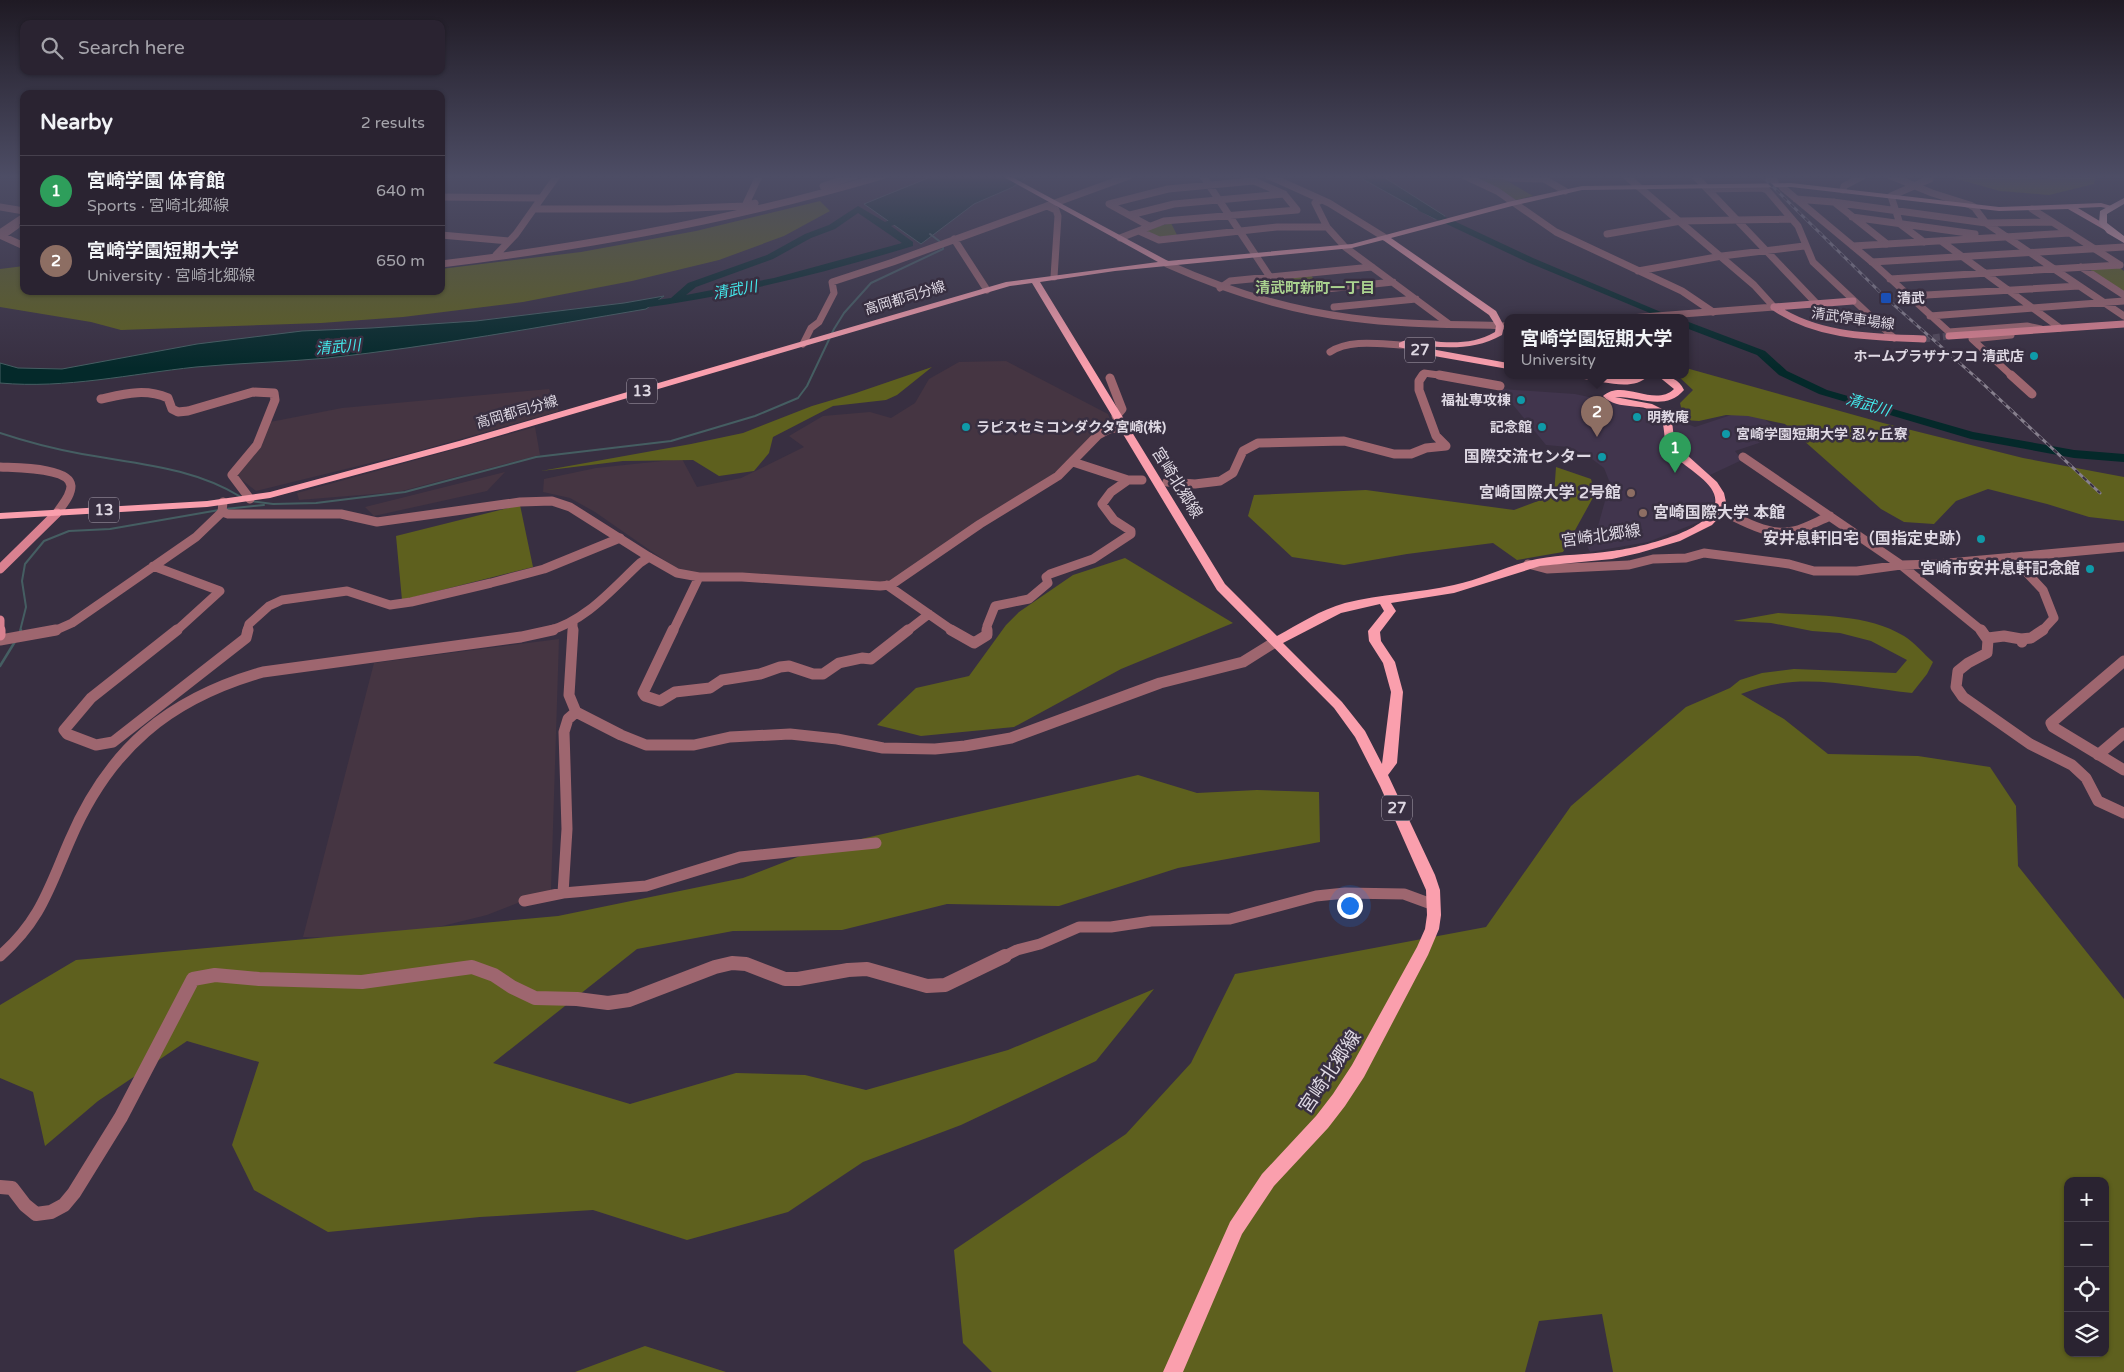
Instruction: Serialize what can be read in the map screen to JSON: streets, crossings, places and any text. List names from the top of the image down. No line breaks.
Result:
{"streets":{"main road":["高岡都司分線","清武停車場線","27","13","宮崎北郷線"]},"crossings":[["高岡都司分線","宮崎北郷線"],["27","宮崎北郷線"]],"districts":["清武町新町一丁目"],"water":["清武川"],"places":{"transit":["清武"],"other":["ホームプラザナフコ 清武店","福祉専攻棟","明教庵","ラピスセミコンダクタ宮崎(株)","記念館","宮崎学園短期大学 忍ヶ丘寮","国際交流センター","宮崎国際大学 2号館","宮崎国際大学 本館","安井息軒旧宅（国指定史跡）","宮崎市安井息軒記念館"]},"page":{"search":"Search here","heading":["Nearby","2 results"],"list":[{"mark":"1","name":"宮崎学園 体育館","note":"Sports · 宮崎北郷線","value":"640 m"},{"mark":"2","name":"宮崎学園短期大学","note":"University · 宮崎北郷線","value":"650 m"}],"popup":["宮崎学園短期大学","University"],"pins":["2","1"],"map_buttons":["+","−"]}}
